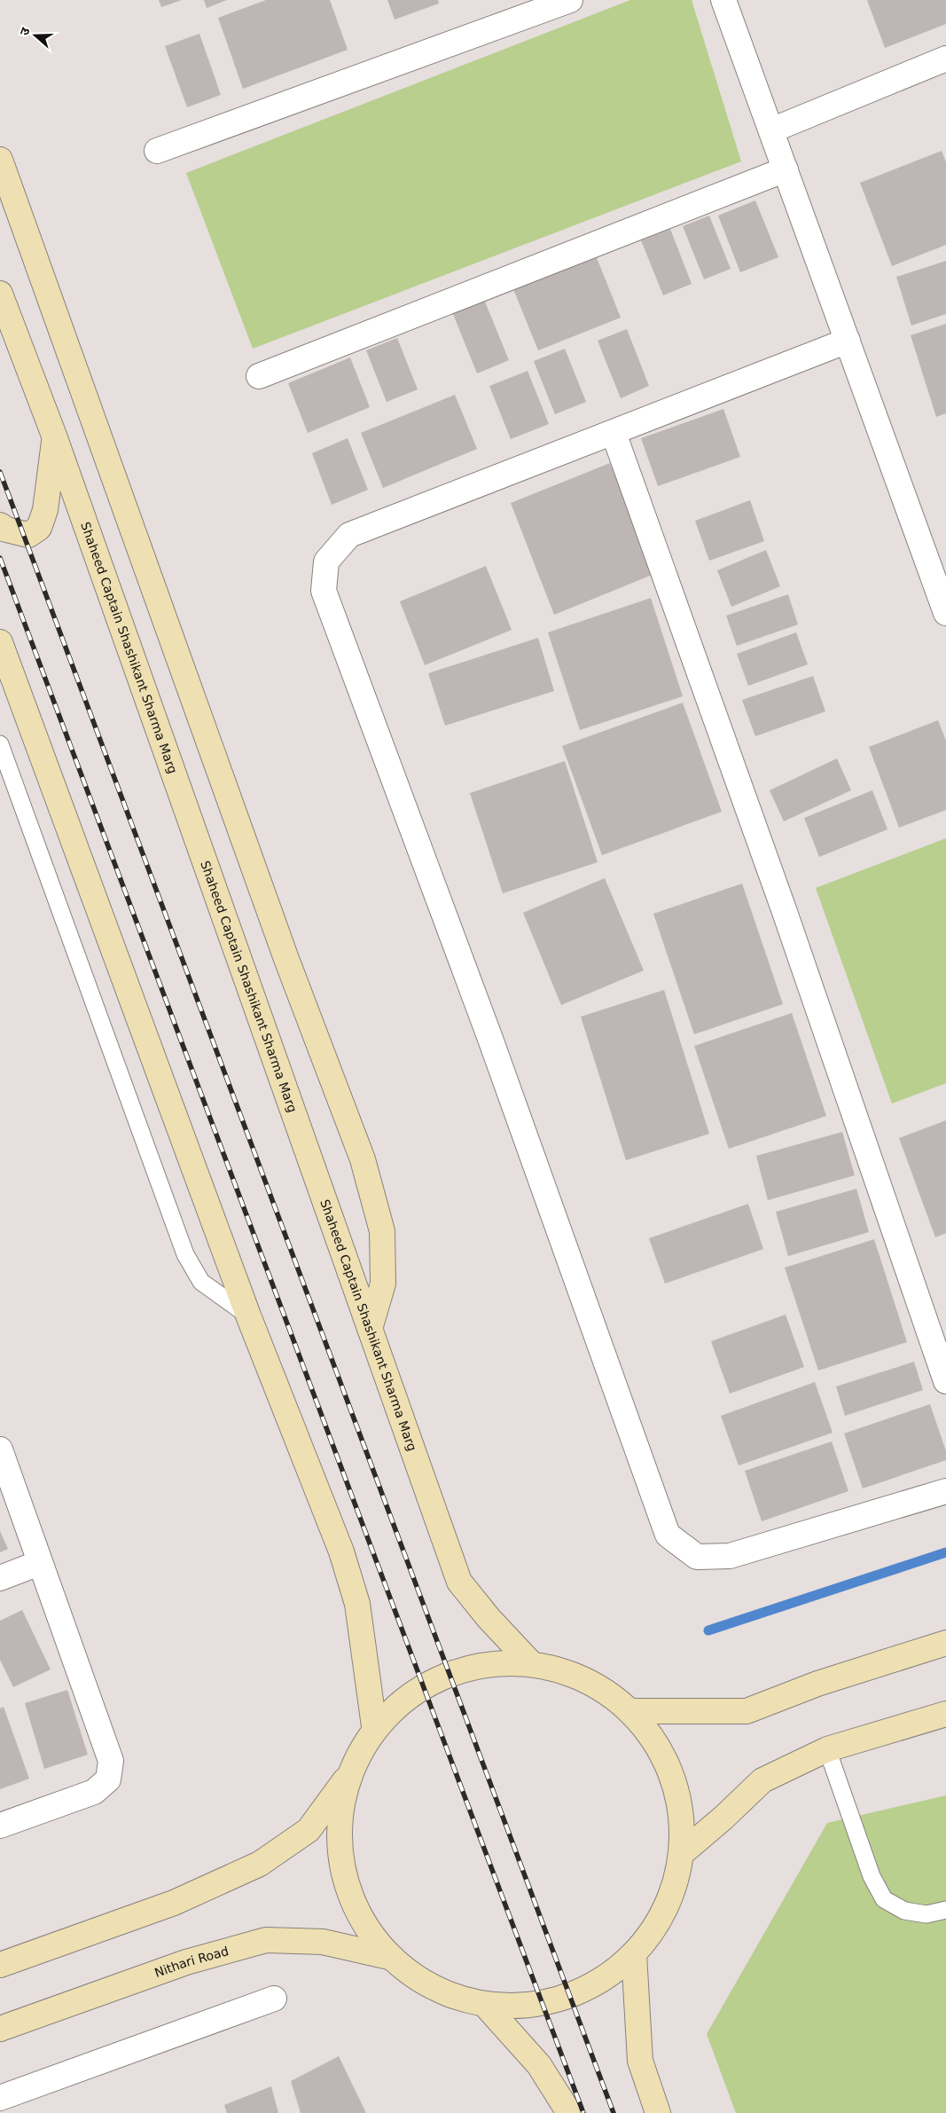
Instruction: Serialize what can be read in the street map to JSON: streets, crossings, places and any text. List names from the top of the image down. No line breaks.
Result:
{"streets":{"main road":["Shaheed Captain Shashikant Sharma Marg","Nithari Road"]},"north":"left"}
